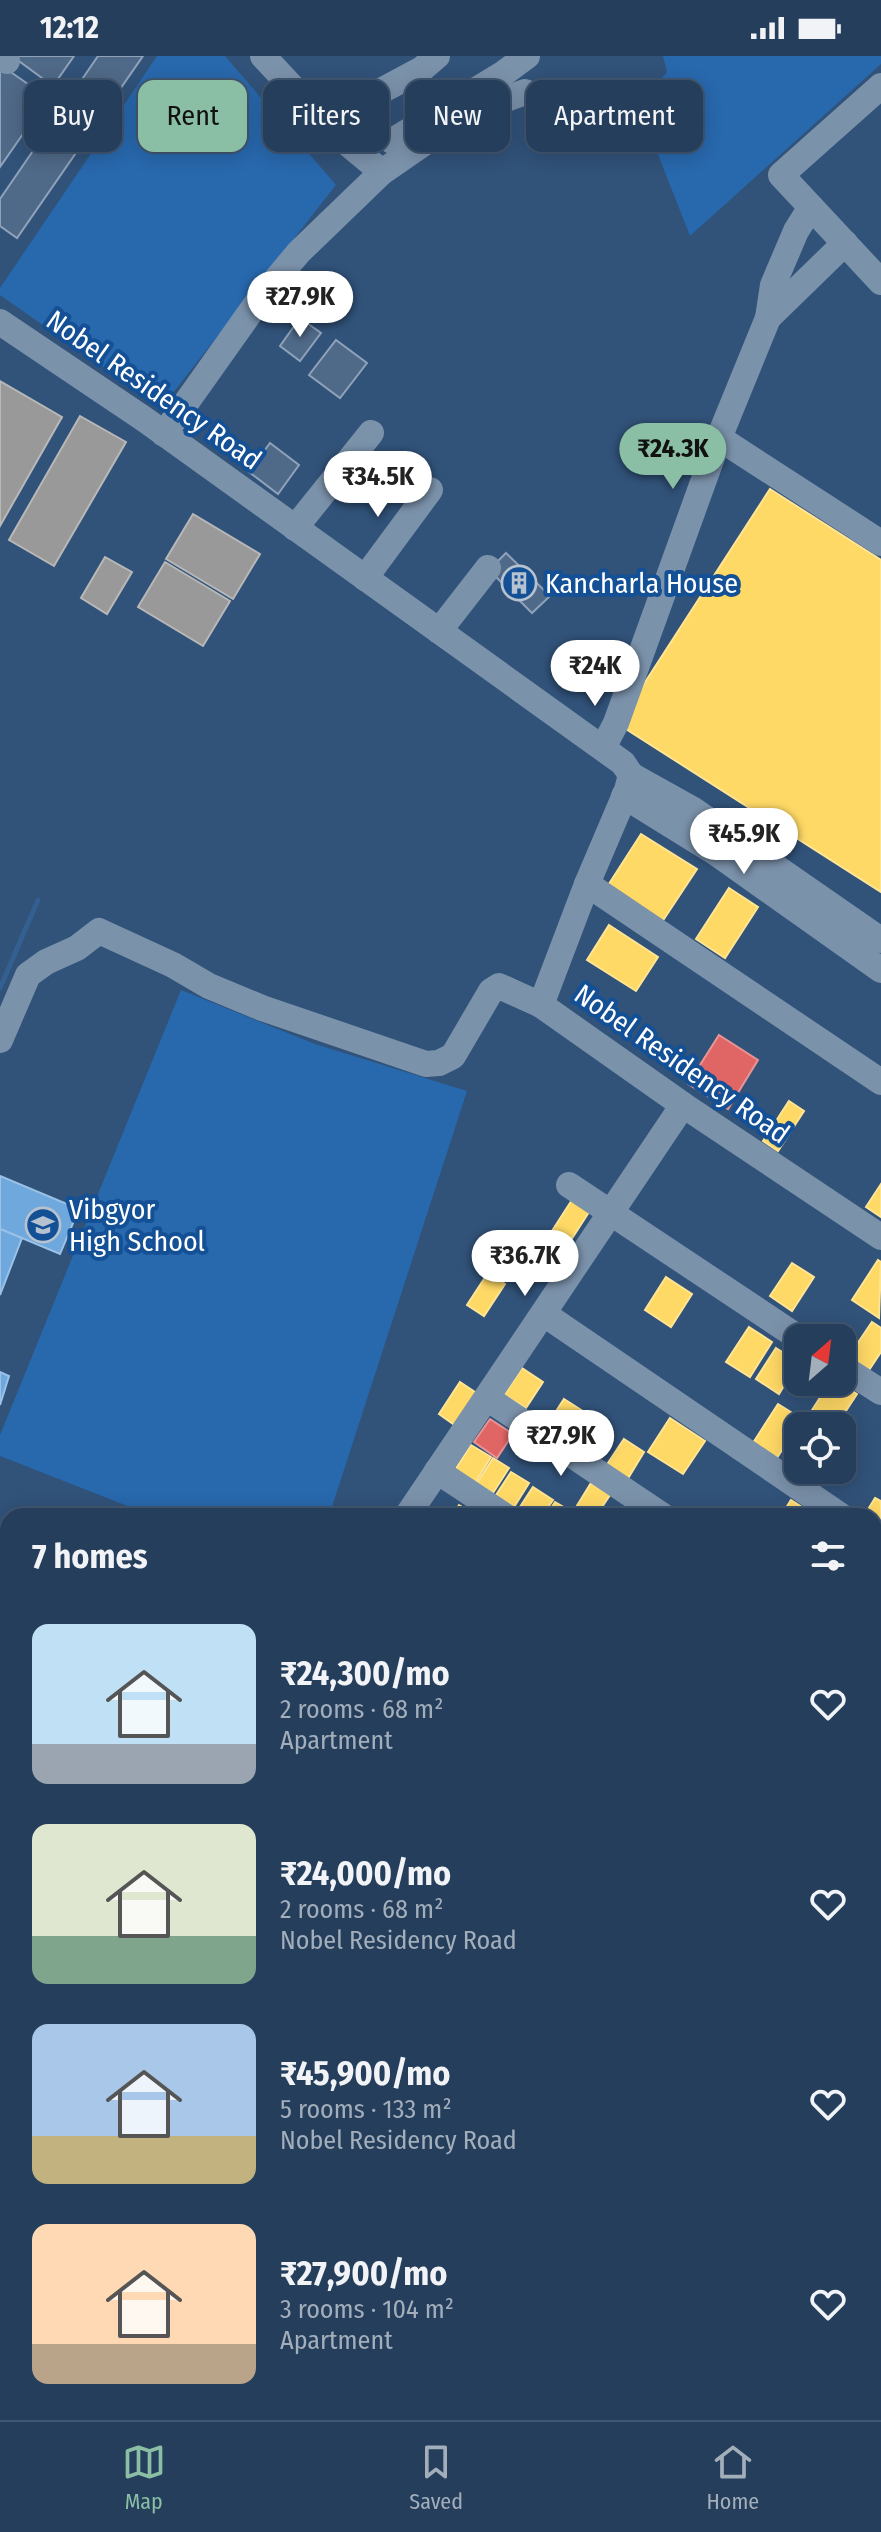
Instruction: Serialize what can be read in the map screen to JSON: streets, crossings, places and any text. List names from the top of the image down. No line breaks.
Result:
{"streets":{"street":["Nobel Residency Road"]},"places":{"building":["Kancharla House"],"school or university":["Vibgyor High School"]},"north":"top right","page":{"status":"12:12","chip":["Buy","Rent","Filters","New","Apartment"],"price":["₹27.9K","₹24.3K","₹34.5K","₹24K","₹45.9K","₹36.7K","₹27.9K"],"heading":"7 homes","list":[{"name":"₹24,300/mo","note":"2 rooms · 68 m² · Apartment"},{"name":"₹24,000/mo","note":"2 rooms · 68 m² · Nobel Residency Road"},{"name":"₹45,900/mo","note":"5 rooms · 133 m² · Nobel Residency Road"},{"name":"₹27,900/mo","note":"3 rooms · 104 m² · Apartment"}],"tabs":["Map","Saved","Home"]}}
